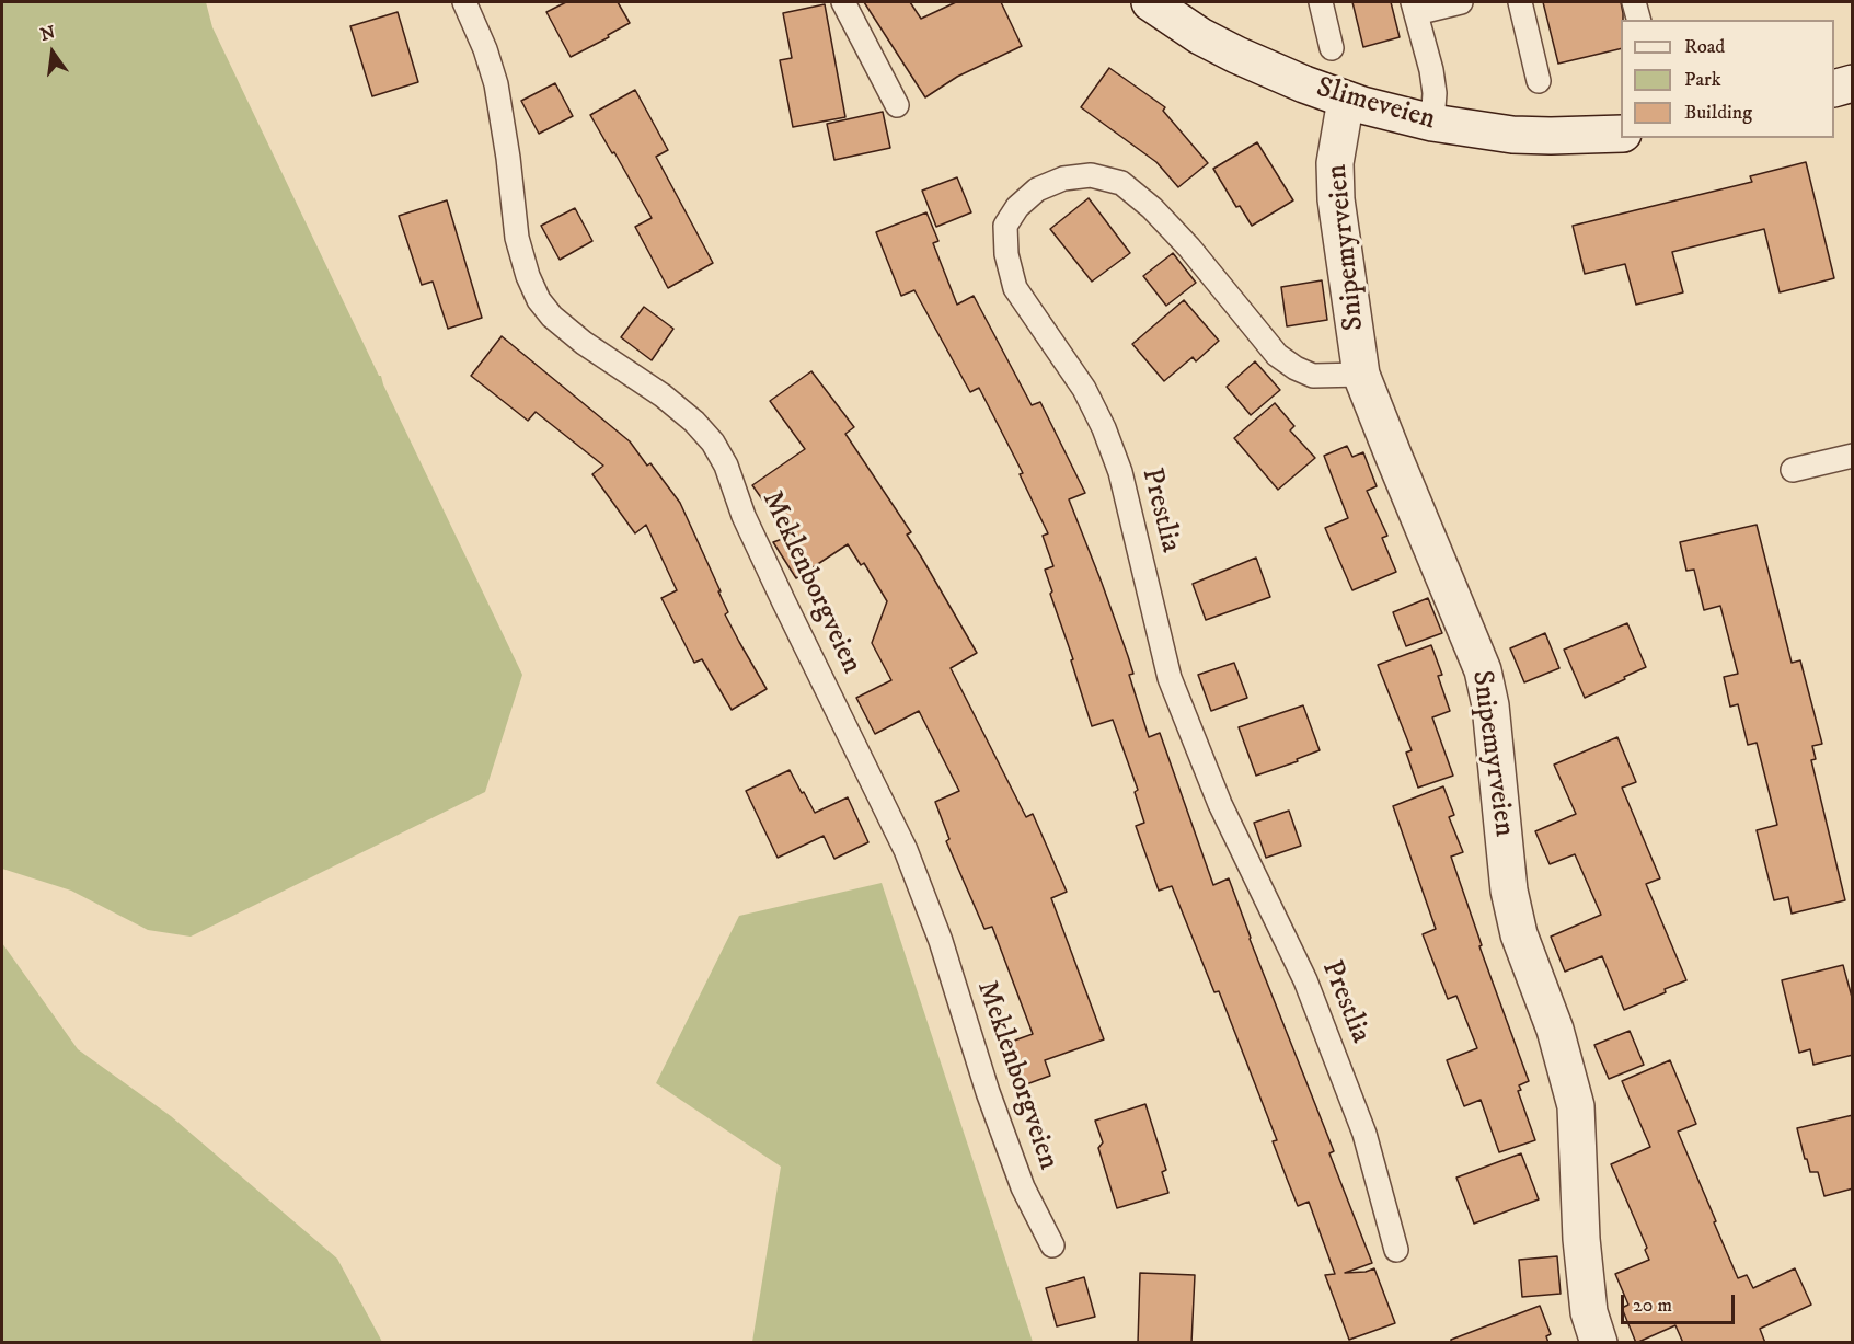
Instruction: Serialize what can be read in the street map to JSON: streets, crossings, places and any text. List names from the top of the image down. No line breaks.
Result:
{"streets":{"street":["Slimeveien","Snipemyrveien"],"lane":["Prestlia","Meklenborgveien"]},"crossings":[["Slimeveien","Snipemyrveien"],["Snipemyrveien","Prestlia"]],"legend":["Road","Park","Building"],"scale_bar":"20 m","north":"top"}
